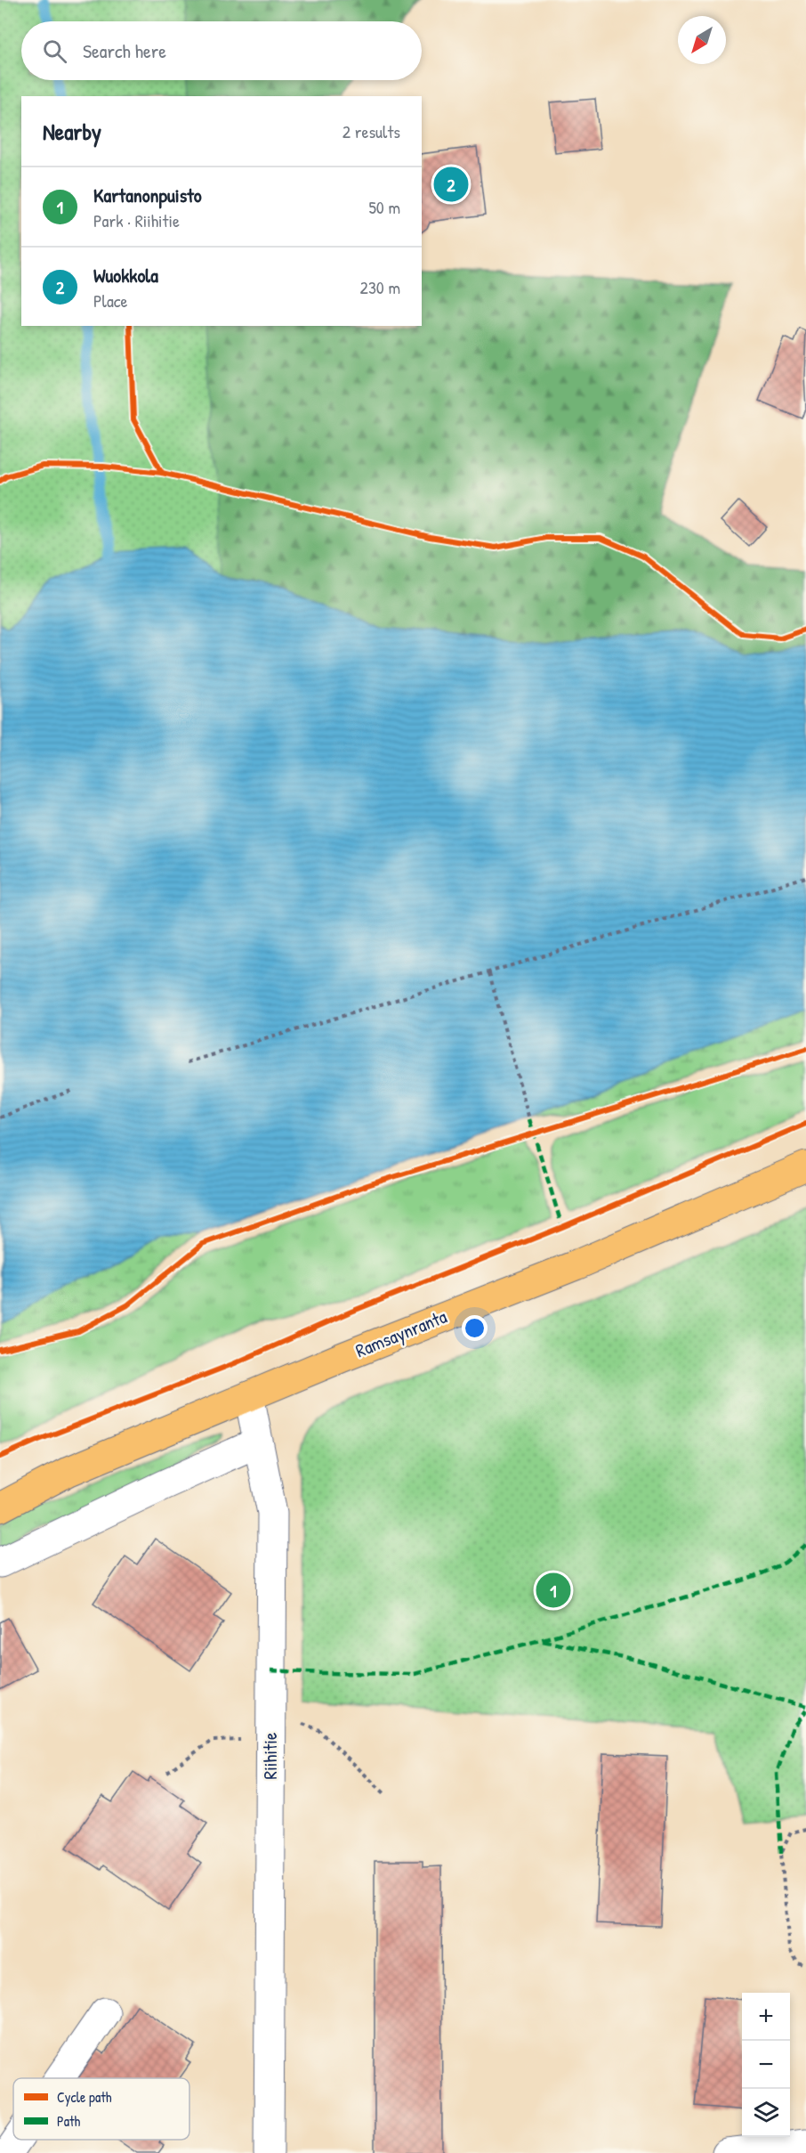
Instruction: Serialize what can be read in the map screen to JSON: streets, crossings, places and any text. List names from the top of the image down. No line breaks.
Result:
{"streets":{"main road":["Ramsaynranta"],"street":["Riihitie"]},"crossings":[["Ramsaynranta","Riihitie"]],"legend":["Cycle path","Path"],"north":"bottom left","page":{"search":"Search here","heading":["Nearby","2 results"],"pins":["2","1"],"list":[{"mark":"1","name":"Kartanonpuisto","note":"Park · Riihitie","value":"50 m"},{"mark":"2","name":"Wuokkola","note":"Place","value":"230 m"}],"map_buttons":["+","−"]}}
